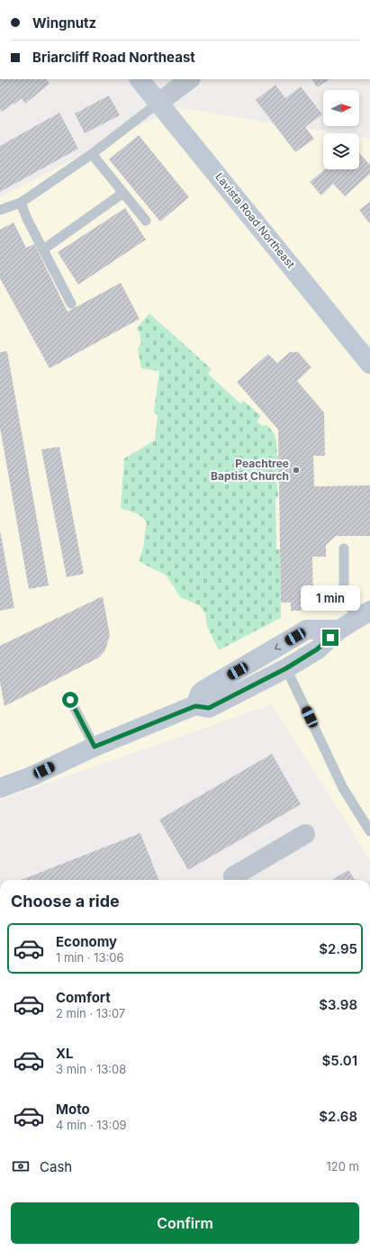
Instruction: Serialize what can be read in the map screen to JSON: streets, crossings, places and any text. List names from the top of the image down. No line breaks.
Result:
{"streets":{"main road":["Lavista Road Northeast"]},"places":["Peachtree Baptist Church"],"north":"right","page":{"banner":["Wingnutz","Briarcliff Road Northeast"],"bubble":"1 min","heading":"Choose a ride","list":[{"name":"Economy","note":"1 min · 13:06","value":"$2.95"},{"name":"Comfort","note":"2 min · 13:07","value":"$3.98"},{"name":"XL","note":"3 min · 13:08","value":"$5.01"},{"name":"Moto","note":"4 min · 13:09","value":"$2.68"}],"pay":["Cash","120 m"],"buttons":"Confirm"}}
